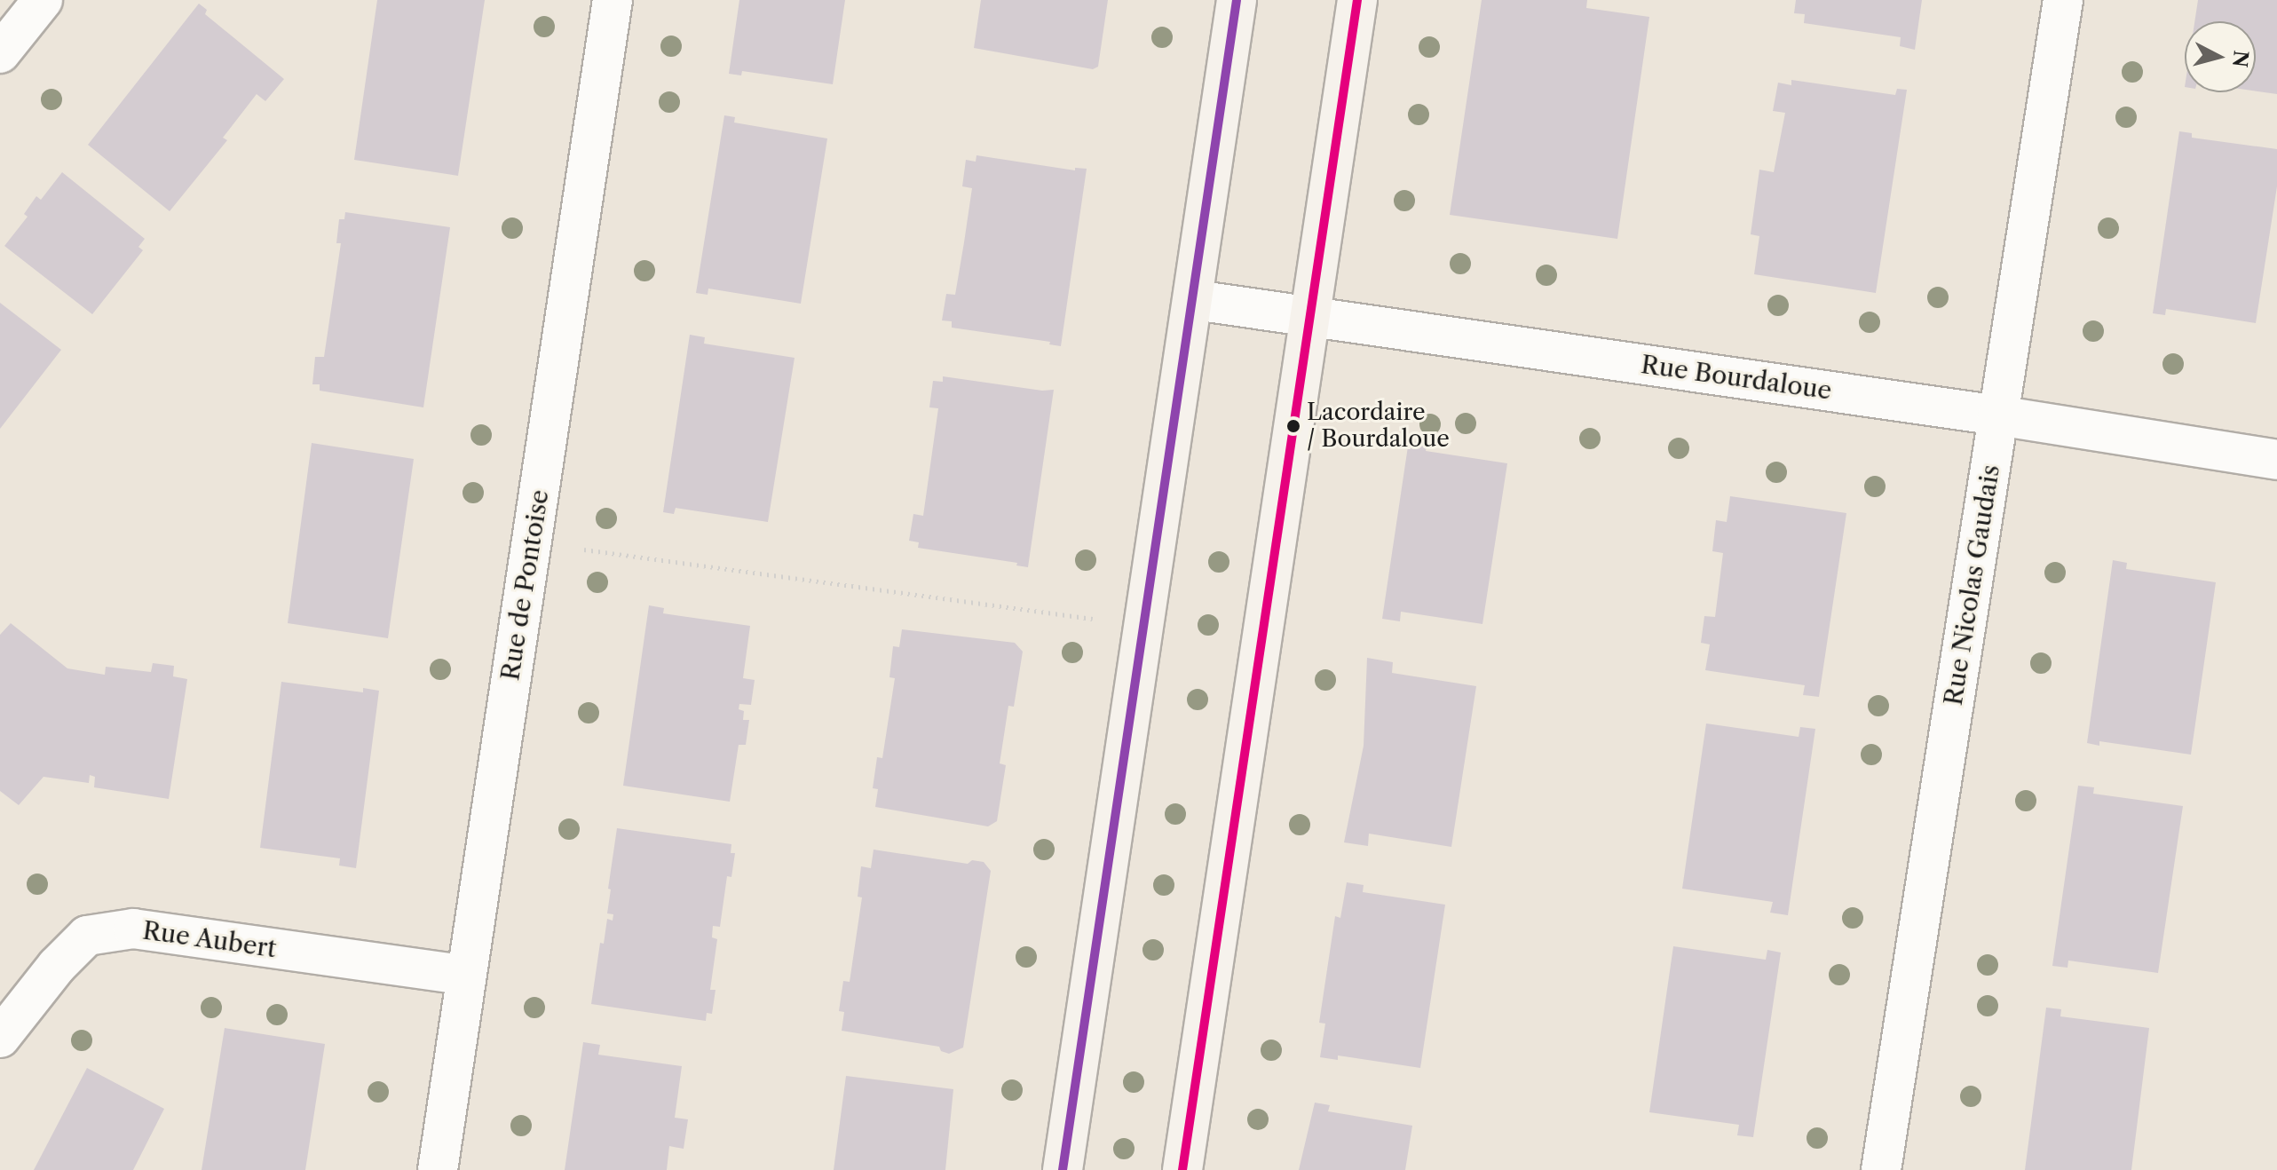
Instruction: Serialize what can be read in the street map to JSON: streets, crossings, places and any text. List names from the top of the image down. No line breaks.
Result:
{"streets":{"street":["Rue Bourdaloue","Rue de Pontoise","Rue Nicolas Gaudais","Rue Aubert"]},"crossings":[["Rue Bourdaloue","Rue Nicolas Gaudais"],["Rue de Pontoise","Rue Aubert"]],"places":["Lacordaire / Bourdaloue"],"north":"right"}
